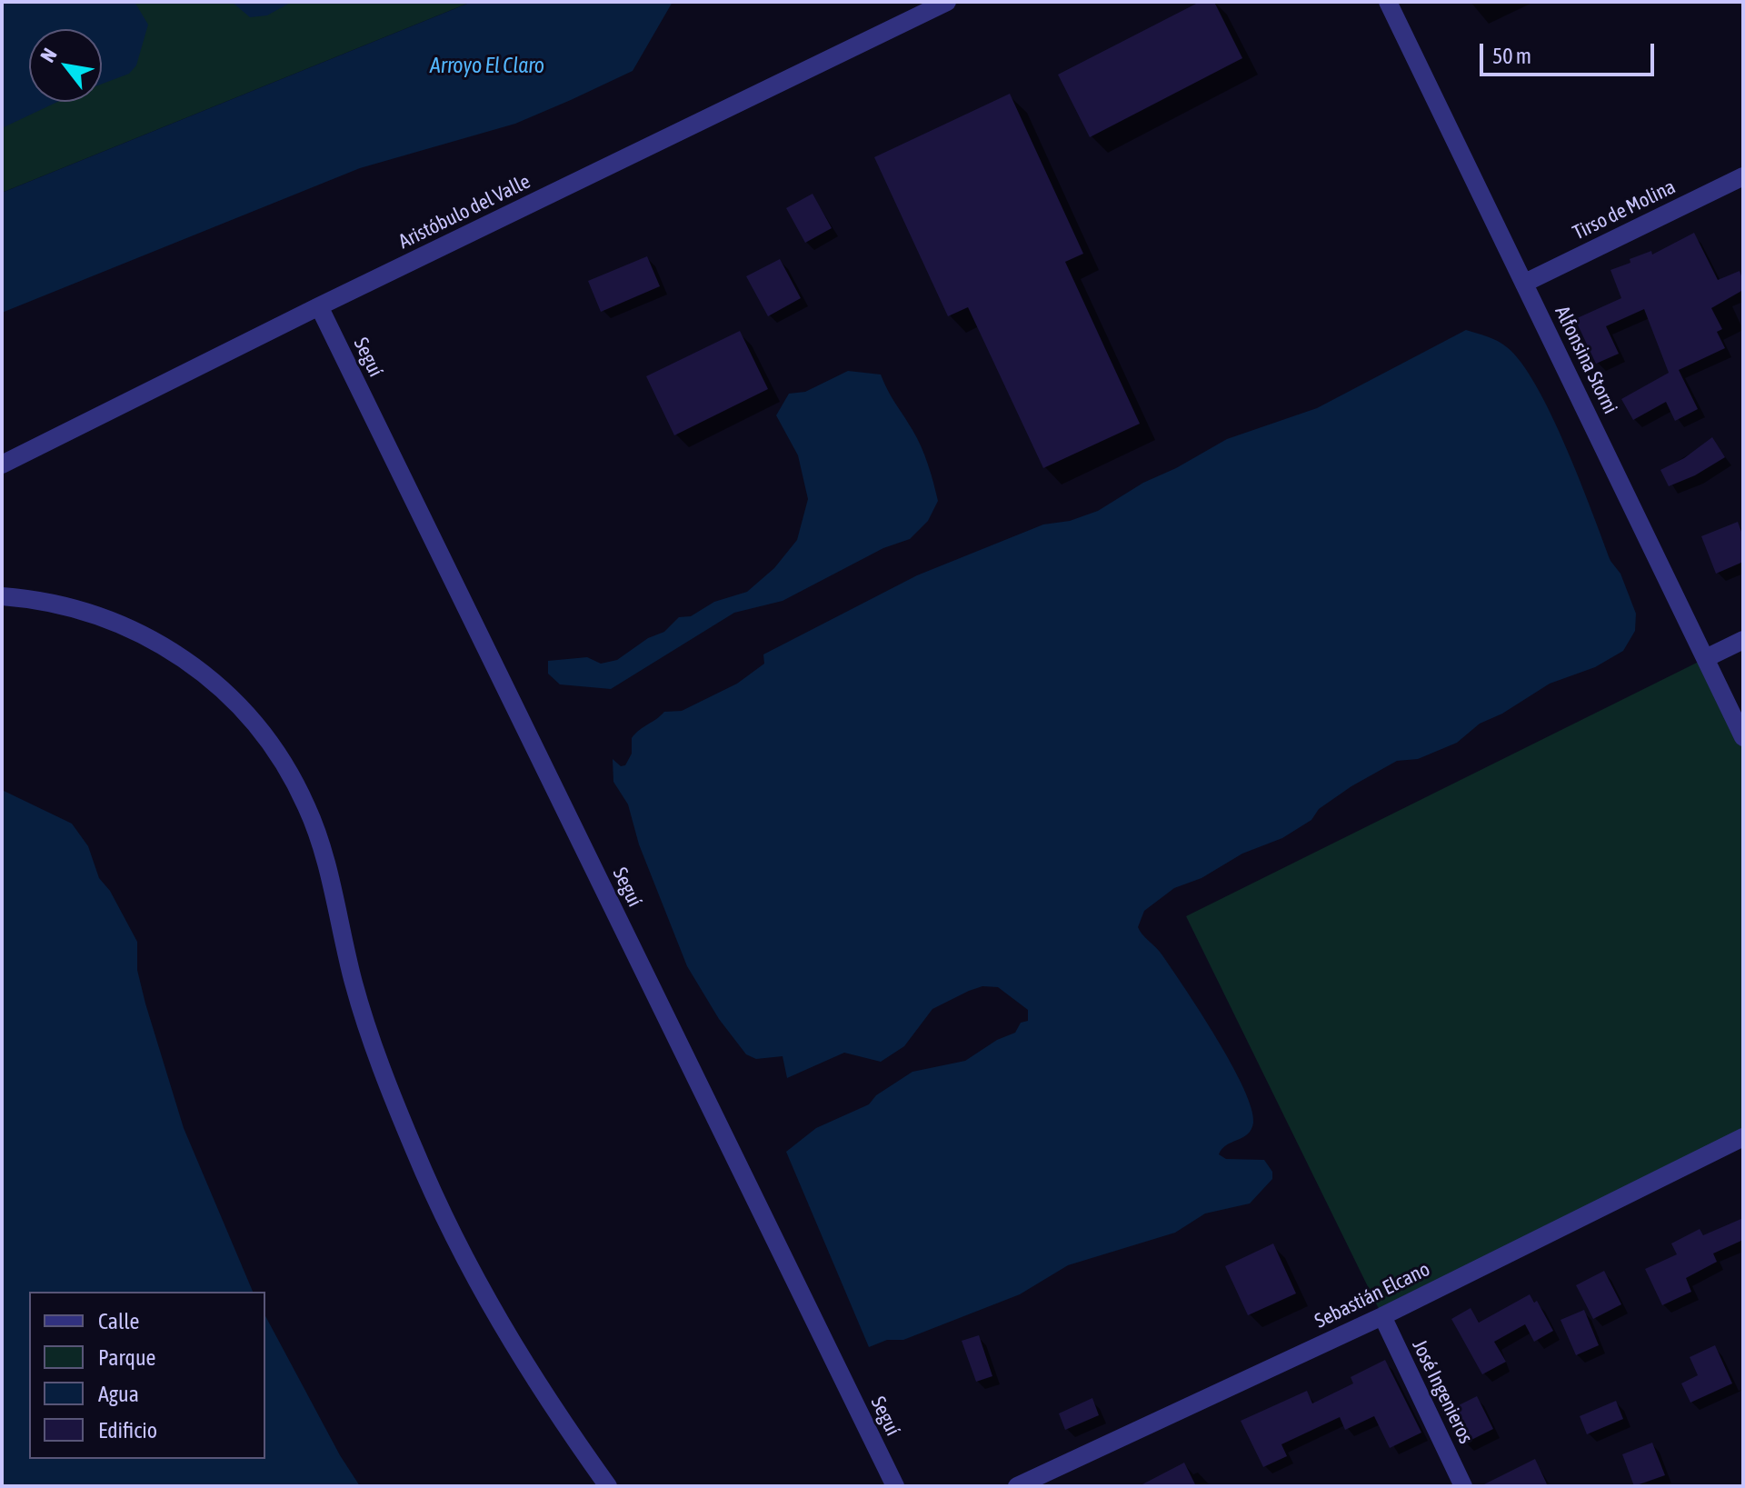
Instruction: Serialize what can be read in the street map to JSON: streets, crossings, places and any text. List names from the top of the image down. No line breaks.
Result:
{"streets":{"street":["Tirso de Molina","Aristóbulo del Valle","Seguí","Alfonsina Storni","Sebastián Elcano","José Ingenieros"]},"crossings":[["Tirso de Molina","Alfonsina Storni"],["Aristóbulo del Valle","Seguí"],["Sebastián Elcano","José Ingenieros"]],"water":["Arroyo El Claro"],"legend":["Calle","Parque","Agua","Edificio"],"scale_bar":"50 m","north":"top left"}
